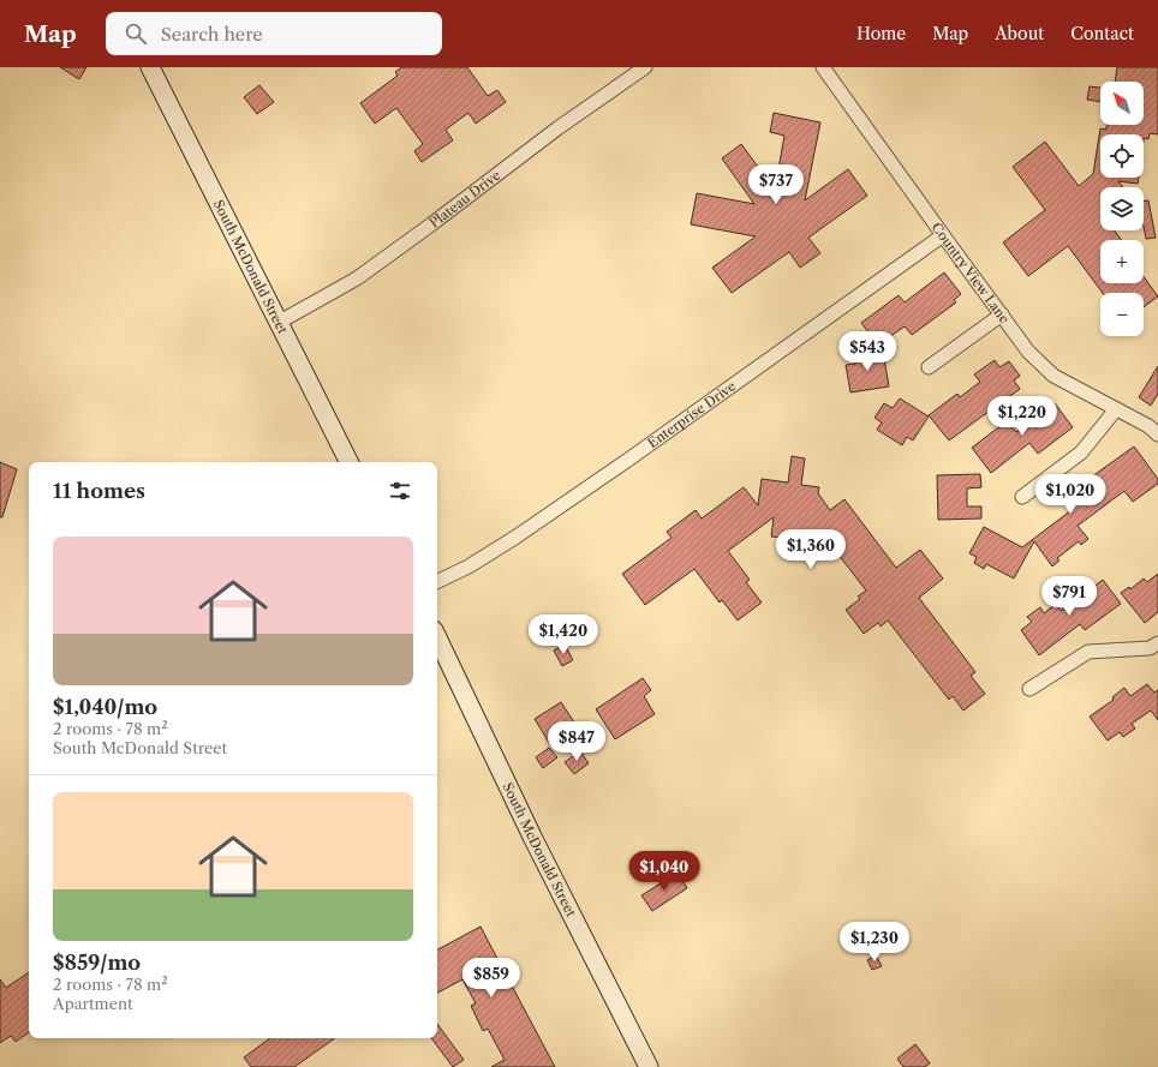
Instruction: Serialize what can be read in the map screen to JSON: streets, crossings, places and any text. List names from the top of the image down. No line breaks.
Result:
{"streets":{"main road":["South McDonald Street"],"street":["Plateau Drive","Country View Lane","Enterprise Drive"]},"crossings":[["Plateau Drive","South McDonald Street"],["Country View Lane","Enterprise Drive"]],"north":"top left","page":{"header":"Map","search":"Search here","nav":["Home","Map","About","Contact"],"map_buttons":["+","−"],"price":["$737","$543","$1,220","$1,020","$1,360","$791","$1,420","$847","$1,040","$1,230","$859"],"heading":"11 homes","list":[{"name":"$1,040/mo","note":"2 rooms · 78 m² · South McDonald Street"},{"name":"$859/mo","note":"2 rooms · 78 m² · Apartment"}]}}
